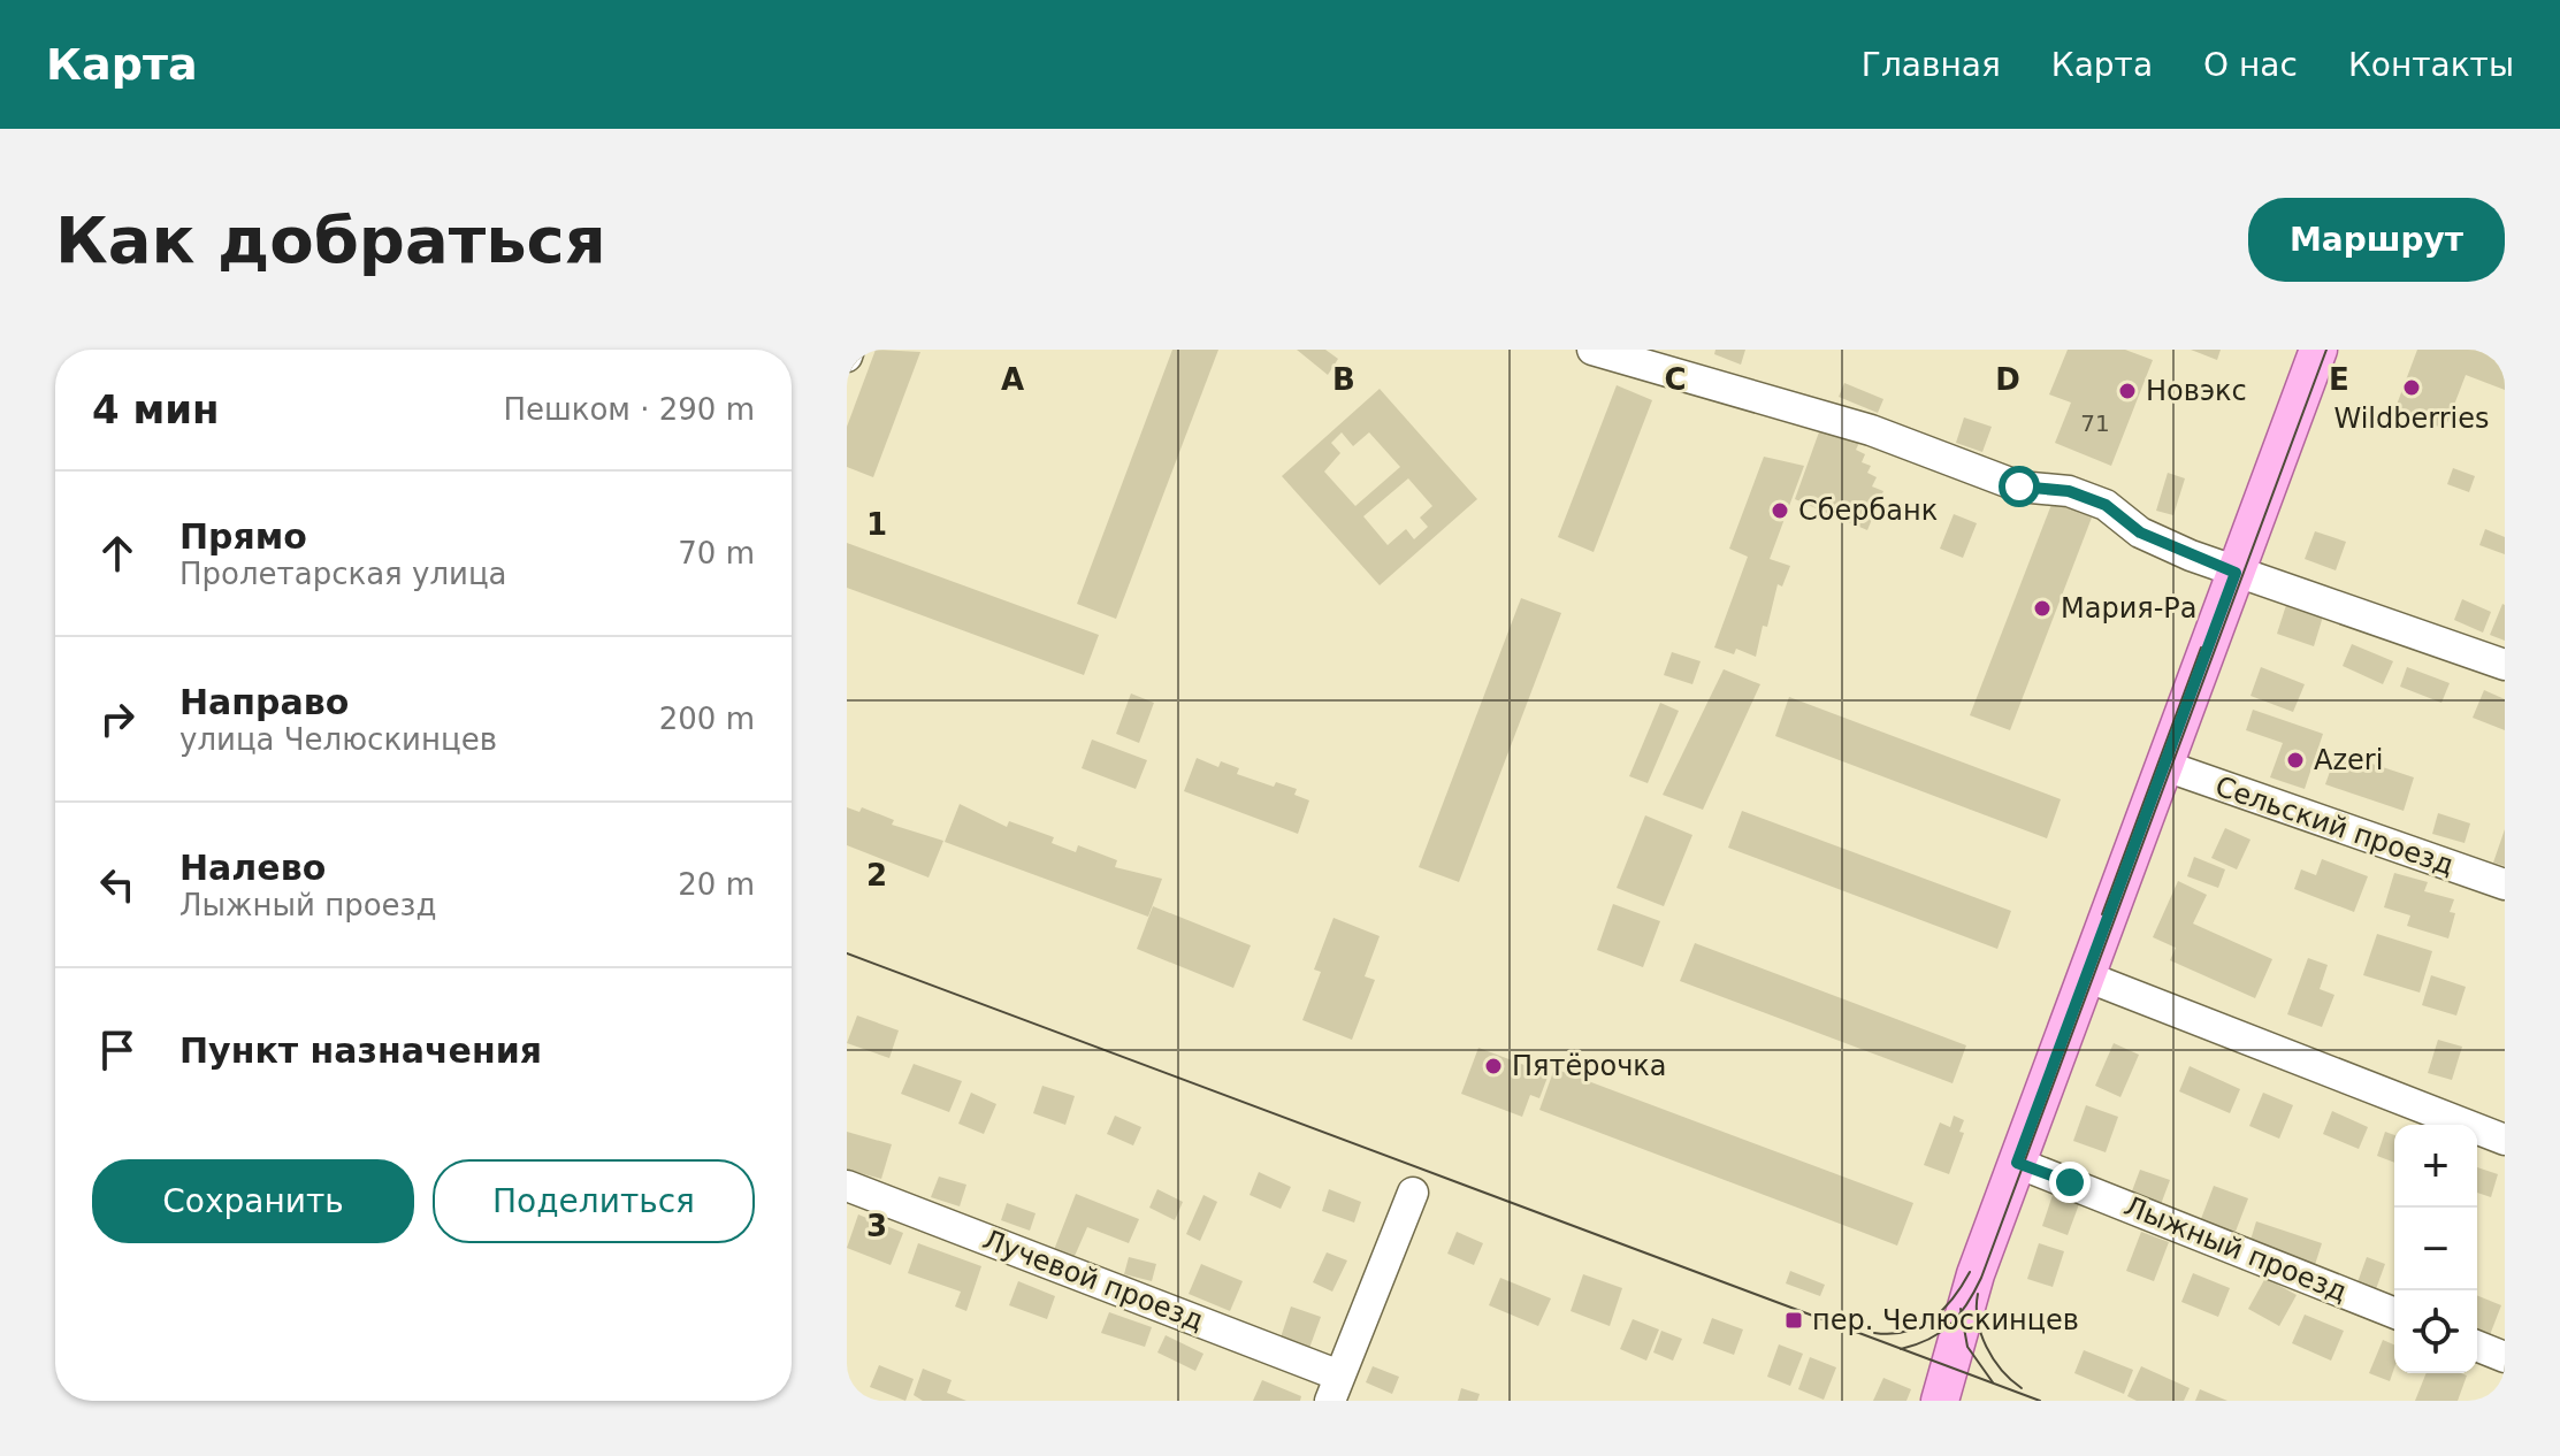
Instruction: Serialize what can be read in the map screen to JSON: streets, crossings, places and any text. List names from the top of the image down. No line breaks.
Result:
{"streets":{"street":["Сельский проезд","Лыжный проезд","Лучевой проезд"]},"places":{"other":["Wildberries","Новэкс","Сбербанк","Мария-Ра","Azeri","Пятёрочка"],"transit":["пер. Челюскинцев"]},"house_numbers":["71"],"page":{"header":"Карта","nav":["Главная","Карта","О нас","Контакты"],"buttons":["Маршрут",["Сохранить","Поделиться"]],"title":"Как добраться","heading":["4 мин","Пешком · 290 m"],"list":[["Прямо","Пролетарская улица","70 m"],["Направо","улица Челюскинцев","200 m"],["Налево","Лыжный проезд","20 m"],"Пункт назначения"],"map_buttons":["+","−"]},"grid":{"columns":["A","B","C","D","E"],"rows":["1","2","3"]}}
